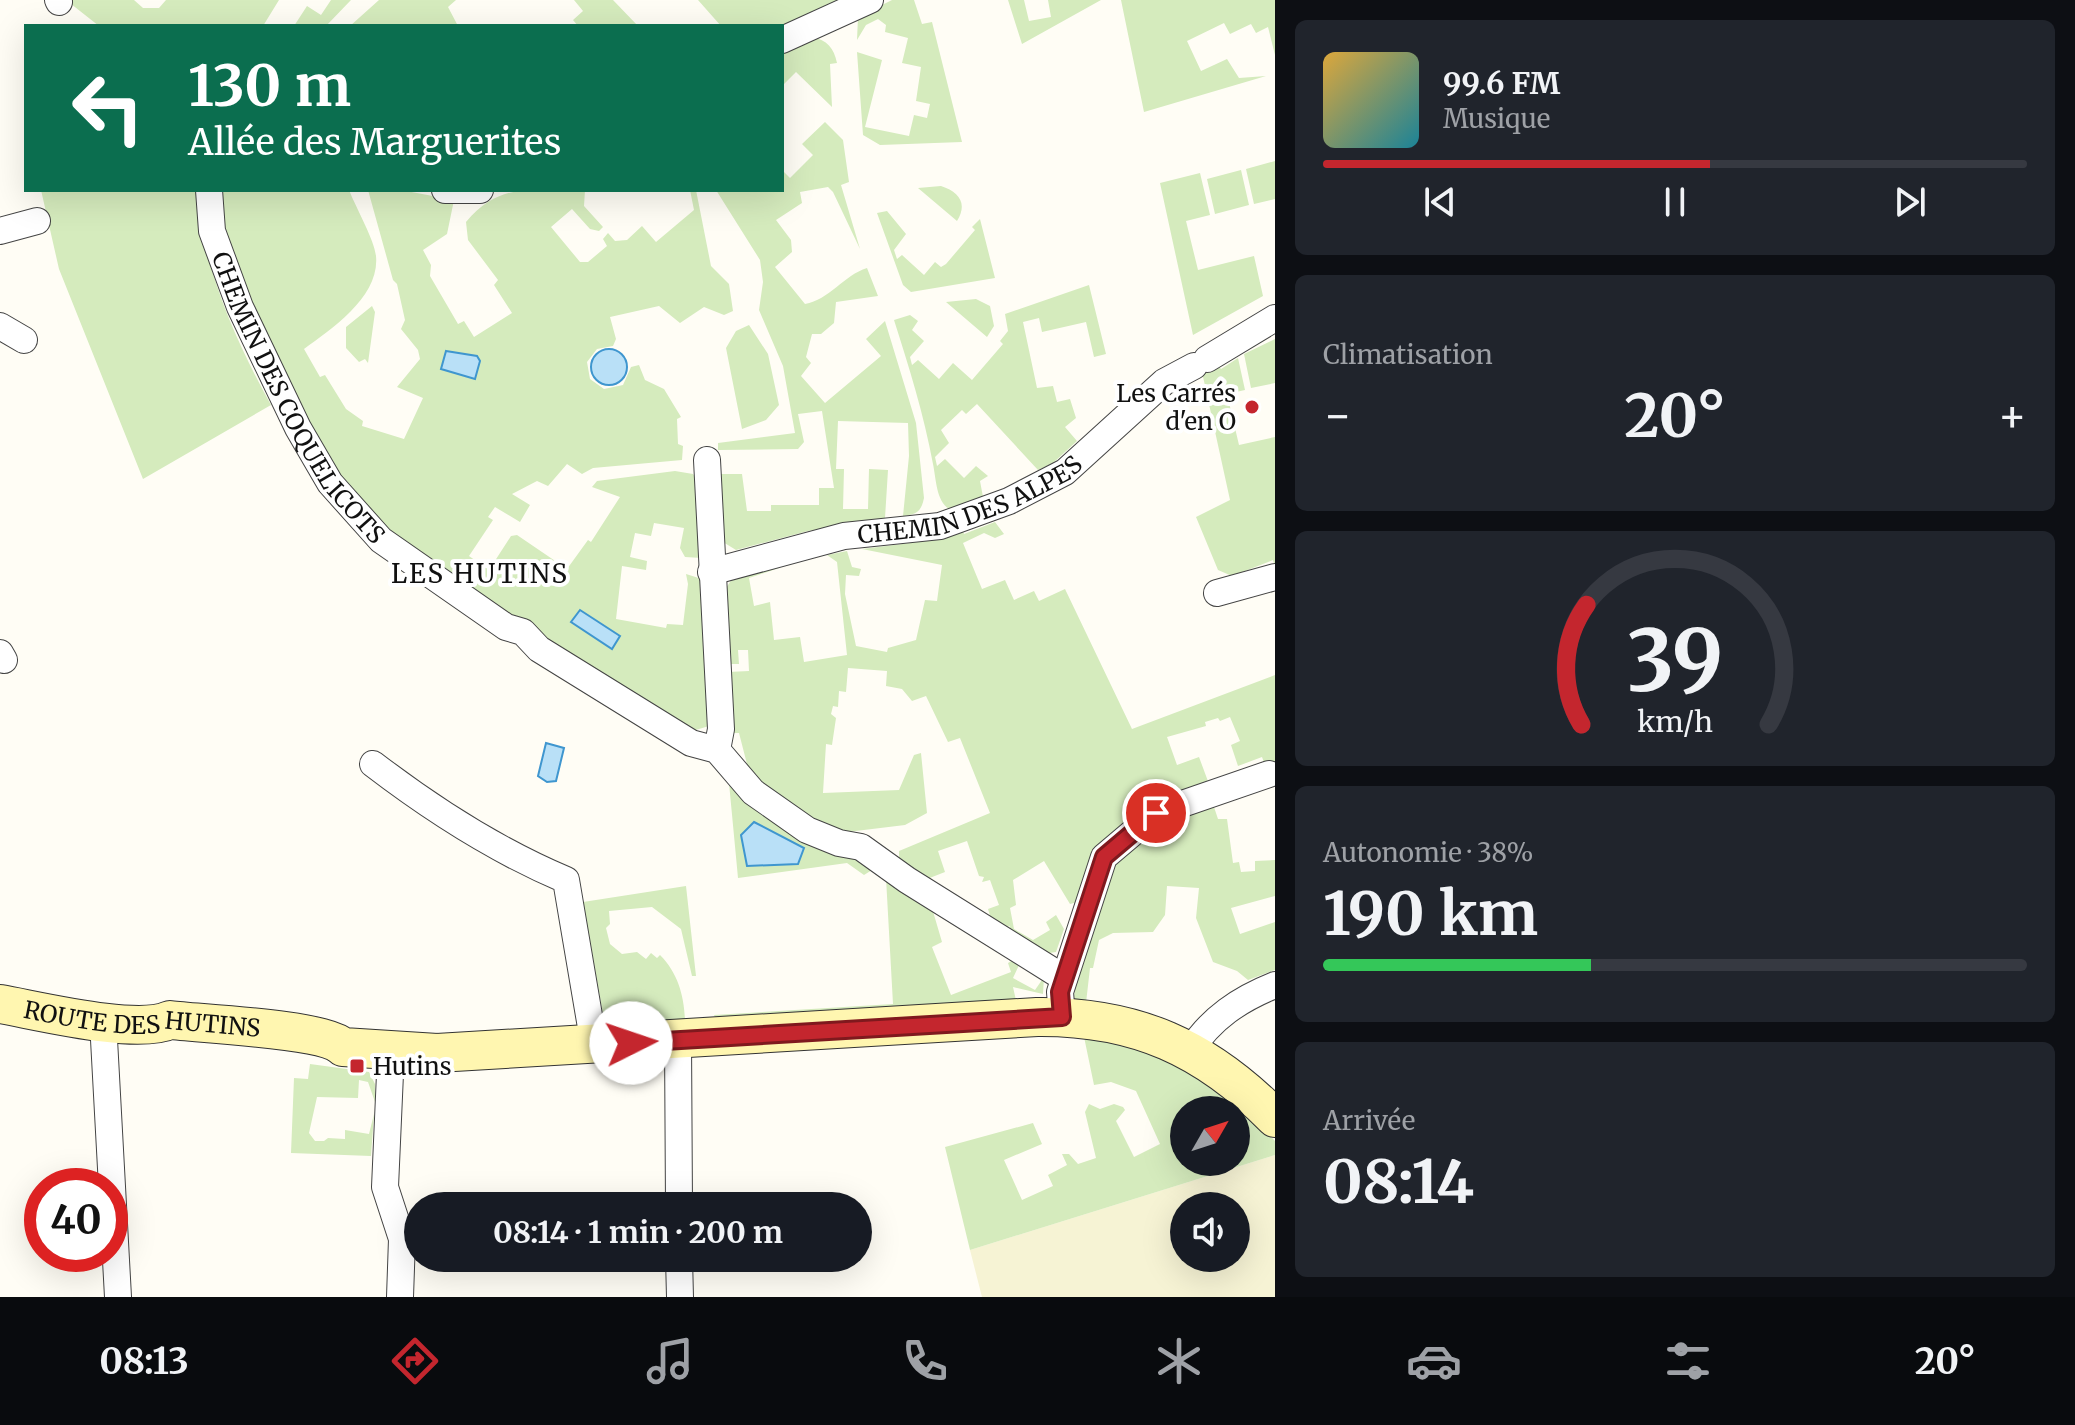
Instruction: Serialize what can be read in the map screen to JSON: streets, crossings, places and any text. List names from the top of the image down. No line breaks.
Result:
{"streets":{"street":["CHEMIN DES COQUELICOTS","CHEMIN DES ALPES","ROUTE DES HUTINS"]},"districts":["LES HUTINS"],"places":{"other":["Les Carrés d'en O"],"transit":["Hutins"]},"north":"top right","page":{"turn":["130 m","Allée des Marguerites"],"song":["99.6 FM","Musique"],"tile":["Climatisation",["Autonomie · 38%","190 km"],["Arrivée","08:14"]],"heat":["−","20°","+"],"limit":"40","trip":"08:14 · 1 min · 200 m","tabs":["08:13","20°"],"gauge":["39","km/h"]}}
